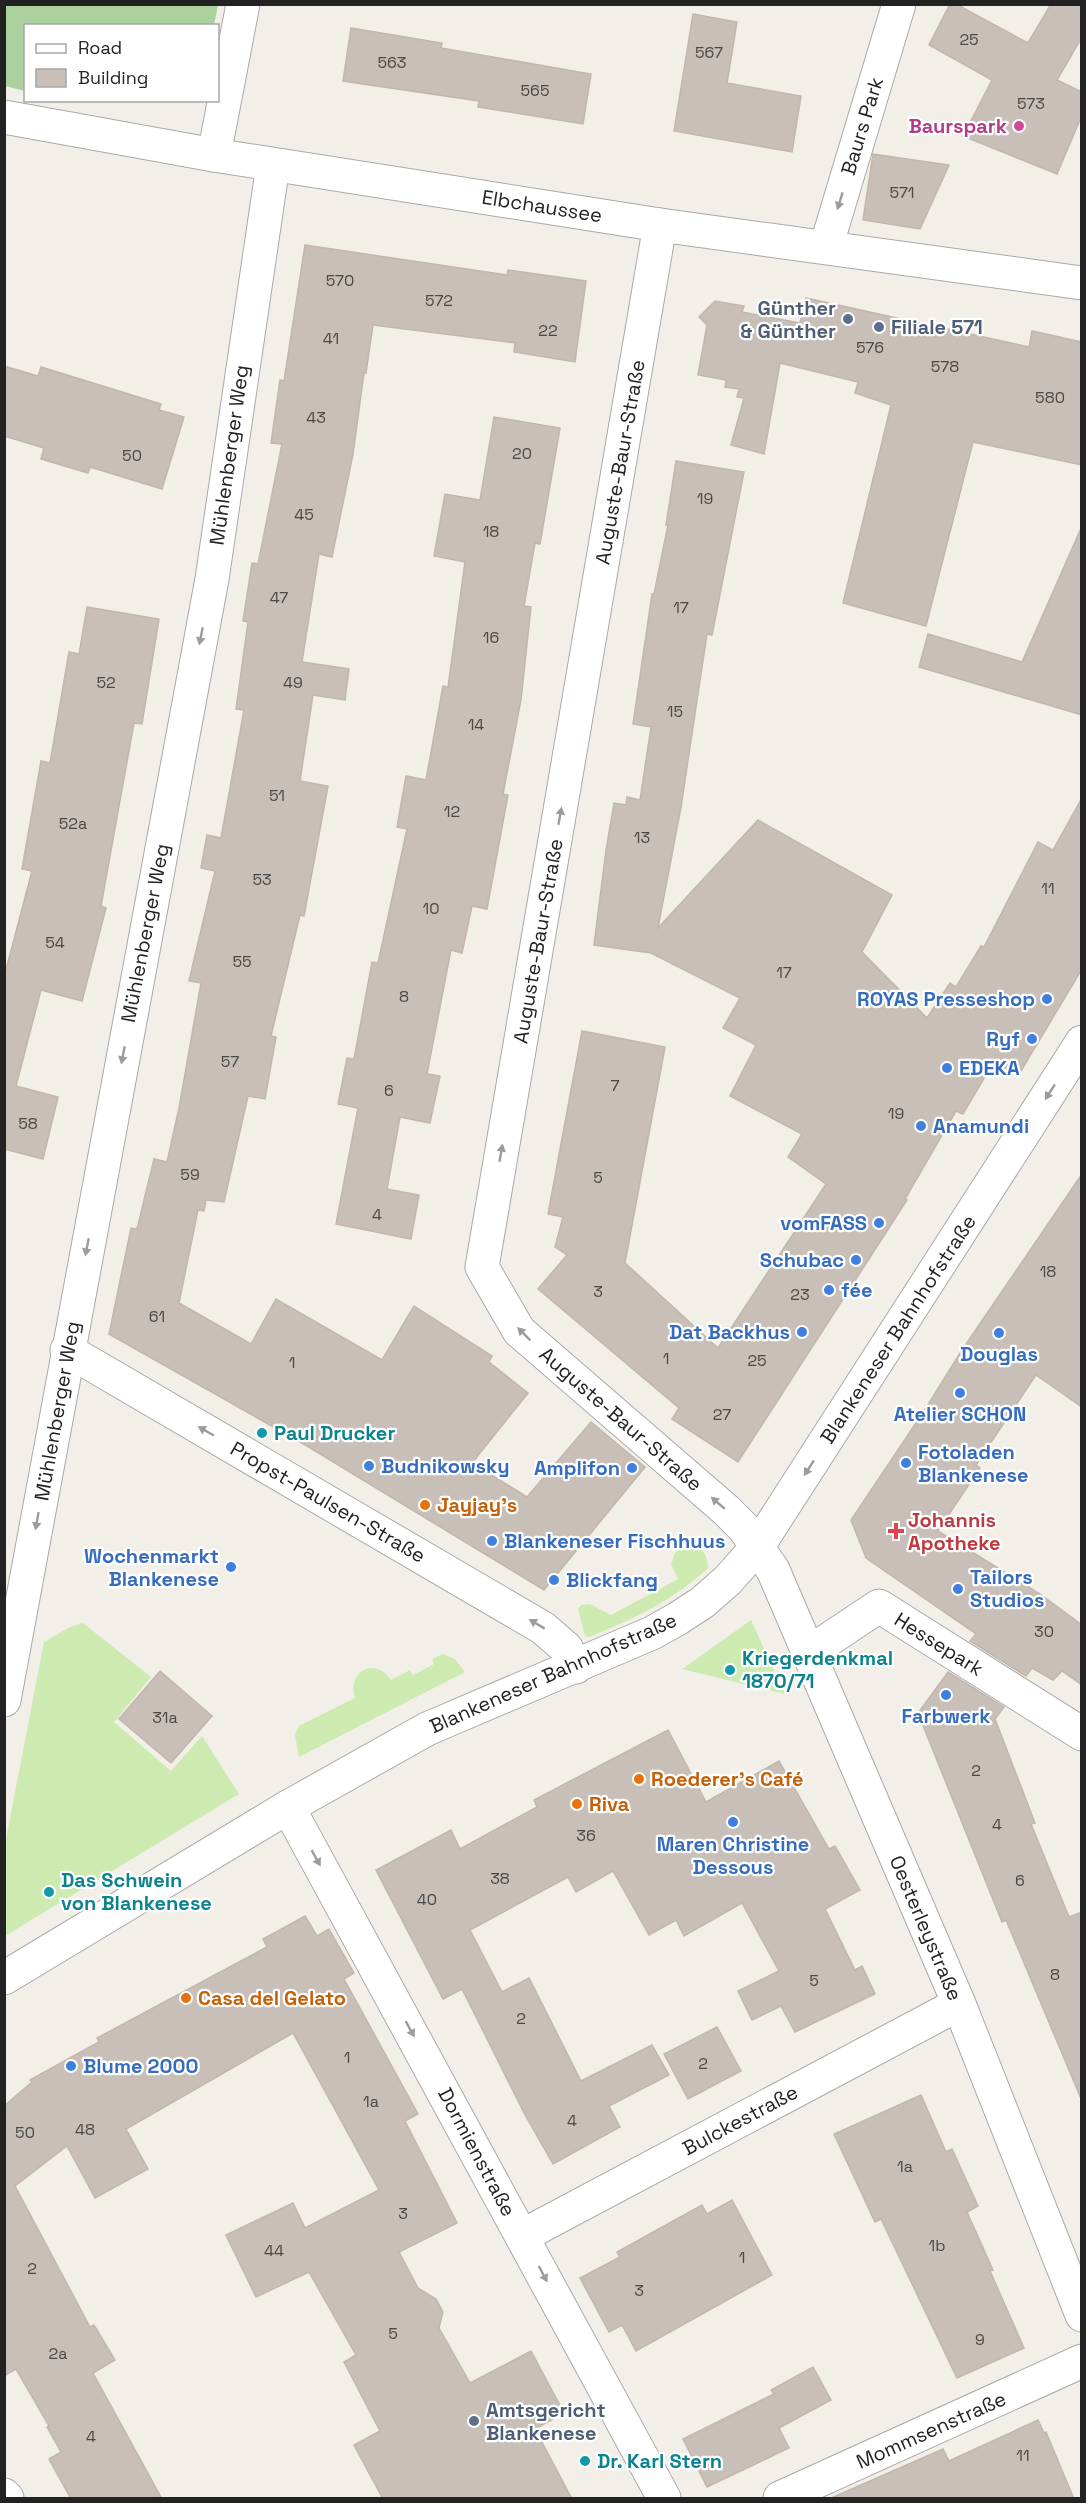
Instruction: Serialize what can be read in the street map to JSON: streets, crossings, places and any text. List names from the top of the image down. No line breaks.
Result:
{"streets":{"street":["Baurs Park","Elbchaussee","Mühlenberger Weg","Auguste-Baur-Straße","Blankeneser Bahnhofstraße","Propst-Paulsen-Straße","Hessepark","Oesterleystraße","Bulckestraße","Dormienstraße","Mommsenstraße"]},"crossings":[["Baurs Park","Elbchaussee"],["Elbchaussee","Mühlenberger Weg"],["Elbchaussee","Auguste-Baur-Straße"],["Mühlenberger Weg","Propst-Paulsen-Straße"],["Auguste-Baur-Straße","Blankeneser Bahnhofstraße"],["Auguste-Baur-Straße","Oesterleystraße"],["Blankeneser Bahnhofstraße","Propst-Paulsen-Straße"],["Blankeneser Bahnhofstraße","Oesterleystraße"],["Blankeneser Bahnhofstraße","Dormienstraße"],["Hessepark","Oesterleystraße"],["Oesterleystraße","Bulckestraße"],["Bulckestraße","Dormienstraße"]],"one_way":["Baurs Park","Mühlenberger Weg","Auguste-Baur-Straße","Blankeneser Bahnhofstraße","Propst-Paulsen-Straße","Dormienstraße"],"places":{"other":["Baurspark","Günther & Günther","Filiale 571","ROYAS Presseshop","Ryf","EDEKA","Anamundi","vomFASS","Schubac","fée","Dat Backhus","Douglas","Atelier SCHON","Paul Drucker","Fotoladen Blankenese","Budnikowsky","Amplifon","Jayjay's","Blankeneser Fischhuus","Wochenmarkt Blankenese","Blickfang","Tailors Studios","Kriegerdenkmal 1870/71","Farbwerk","Roederer's Café","Riva","Maren Christine Dessous","Das Schwein von Blankenese","Casa del Gelato","Blume 2000","Amtsgericht Blankenese","Dr. Karl Stern"],"health":["Johannis Apotheke"]},"house_numbers":["25","567","563","565","573","571","570","572","22","41","576","578","580","43","20","50","19","45","18","47","17","16","52","49","15","14","51","12","52a","13","53","11","10","54","55","17","8","57","7","6","19","58","59","5","4","18","3","23","61","1","25","1","27","30","31a","2","4","36","38","6","40","8","5","2","1","2","1a","4","48","50","1a","3","1b","44","1","2","3","5","9","2a","4","11"],"legend":["Road","Building"]}
